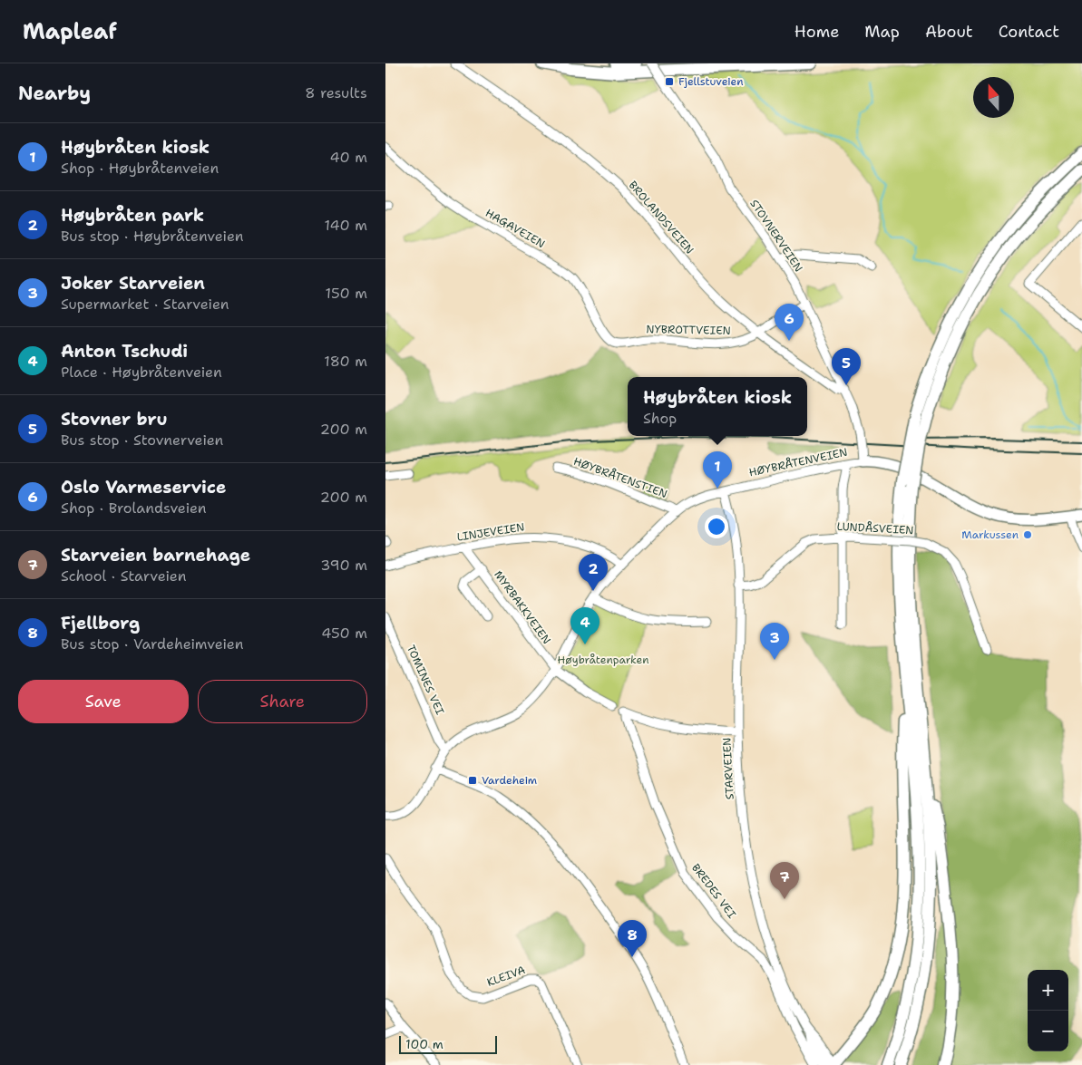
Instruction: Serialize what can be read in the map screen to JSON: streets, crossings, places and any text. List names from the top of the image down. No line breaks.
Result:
{"streets":{"main road":["HØYBRÅTENVEIEN"],"street":["BROLANDSVEIEN","HAGAVEIEN","STOVNERVEIEN","NYBROTTVEIEN","HØYBRÅTENSTIEN","LUNDÅSVEIEN","LINJEVEIEN","MYRBAKKVEIEN","TOMINES VEI","STARVEIEN","BREDES VEI","KLEIVA"]},"crossings":[["BROLANDSVEIEN","STOVNERVEIEN"],["BROLANDSVEIEN","NYBROTTVEIEN"],["HAGAVEIEN","NYBROTTVEIEN"],["STOVNERVEIEN","NYBROTTVEIEN"],["STOVNERVEIEN","HØYBRÅTENVEIEN"],["HØYBRÅTENVEIEN","HØYBRÅTENSTIEN"],["HØYBRÅTENVEIEN","LINJEVEIEN"],["HØYBRÅTENVEIEN","MYRBAKKVEIEN"],["HØYBRÅTENVEIEN","TOMINES VEI"],["HØYBRÅTENVEIEN","STARVEIEN"],["LUNDÅSVEIEN","STARVEIEN"],["LINJEVEIEN","MYRBAKKVEIEN"],["STARVEIEN","BREDES VEI"]],"parks":["Høybråtenparken"],"places":{"transit":["Fjellstuveien","Vardeheim"],"other":["Markussen"]},"scale_bar":"100 m","north":"top","page":{"header":"Mapleaf","nav":["Home","Map","About","Contact"],"heading":["Nearby","8 results"],"list":[{"mark":"1","name":"Høybråten kiosk","note":"Shop · Høybråtenveien","value":"40 m"},{"mark":"2","name":"Høybråten park","note":"Bus stop · Høybråtenveien","value":"140 m"},{"mark":"3","name":"Joker Starveien","note":"Supermarket · Starveien","value":"150 m"},{"mark":"4","name":"Anton Tschudi","note":"Place · Høybråtenveien","value":"180 m"},{"mark":"5","name":"Stovner bru","note":"Bus stop · Stovnerveien","value":"200 m"},{"mark":"6","name":"Oslo Varmeservice","note":"Shop · Brolandsveien","value":"200 m"},{"mark":"7","name":"Starveien barnehage","note":"School · Starveien","value":"390 m"},{"mark":"8","name":"Fjellborg","note":"Bus stop · Vardeheimveien","value":"450 m"}],"pins":["6","5","1","2","4","3","7","8"],"popup":["Høybråten kiosk","Shop"],"buttons":["Save","Share"],"map_buttons":["+","−"],"scale":"100 m"}}
